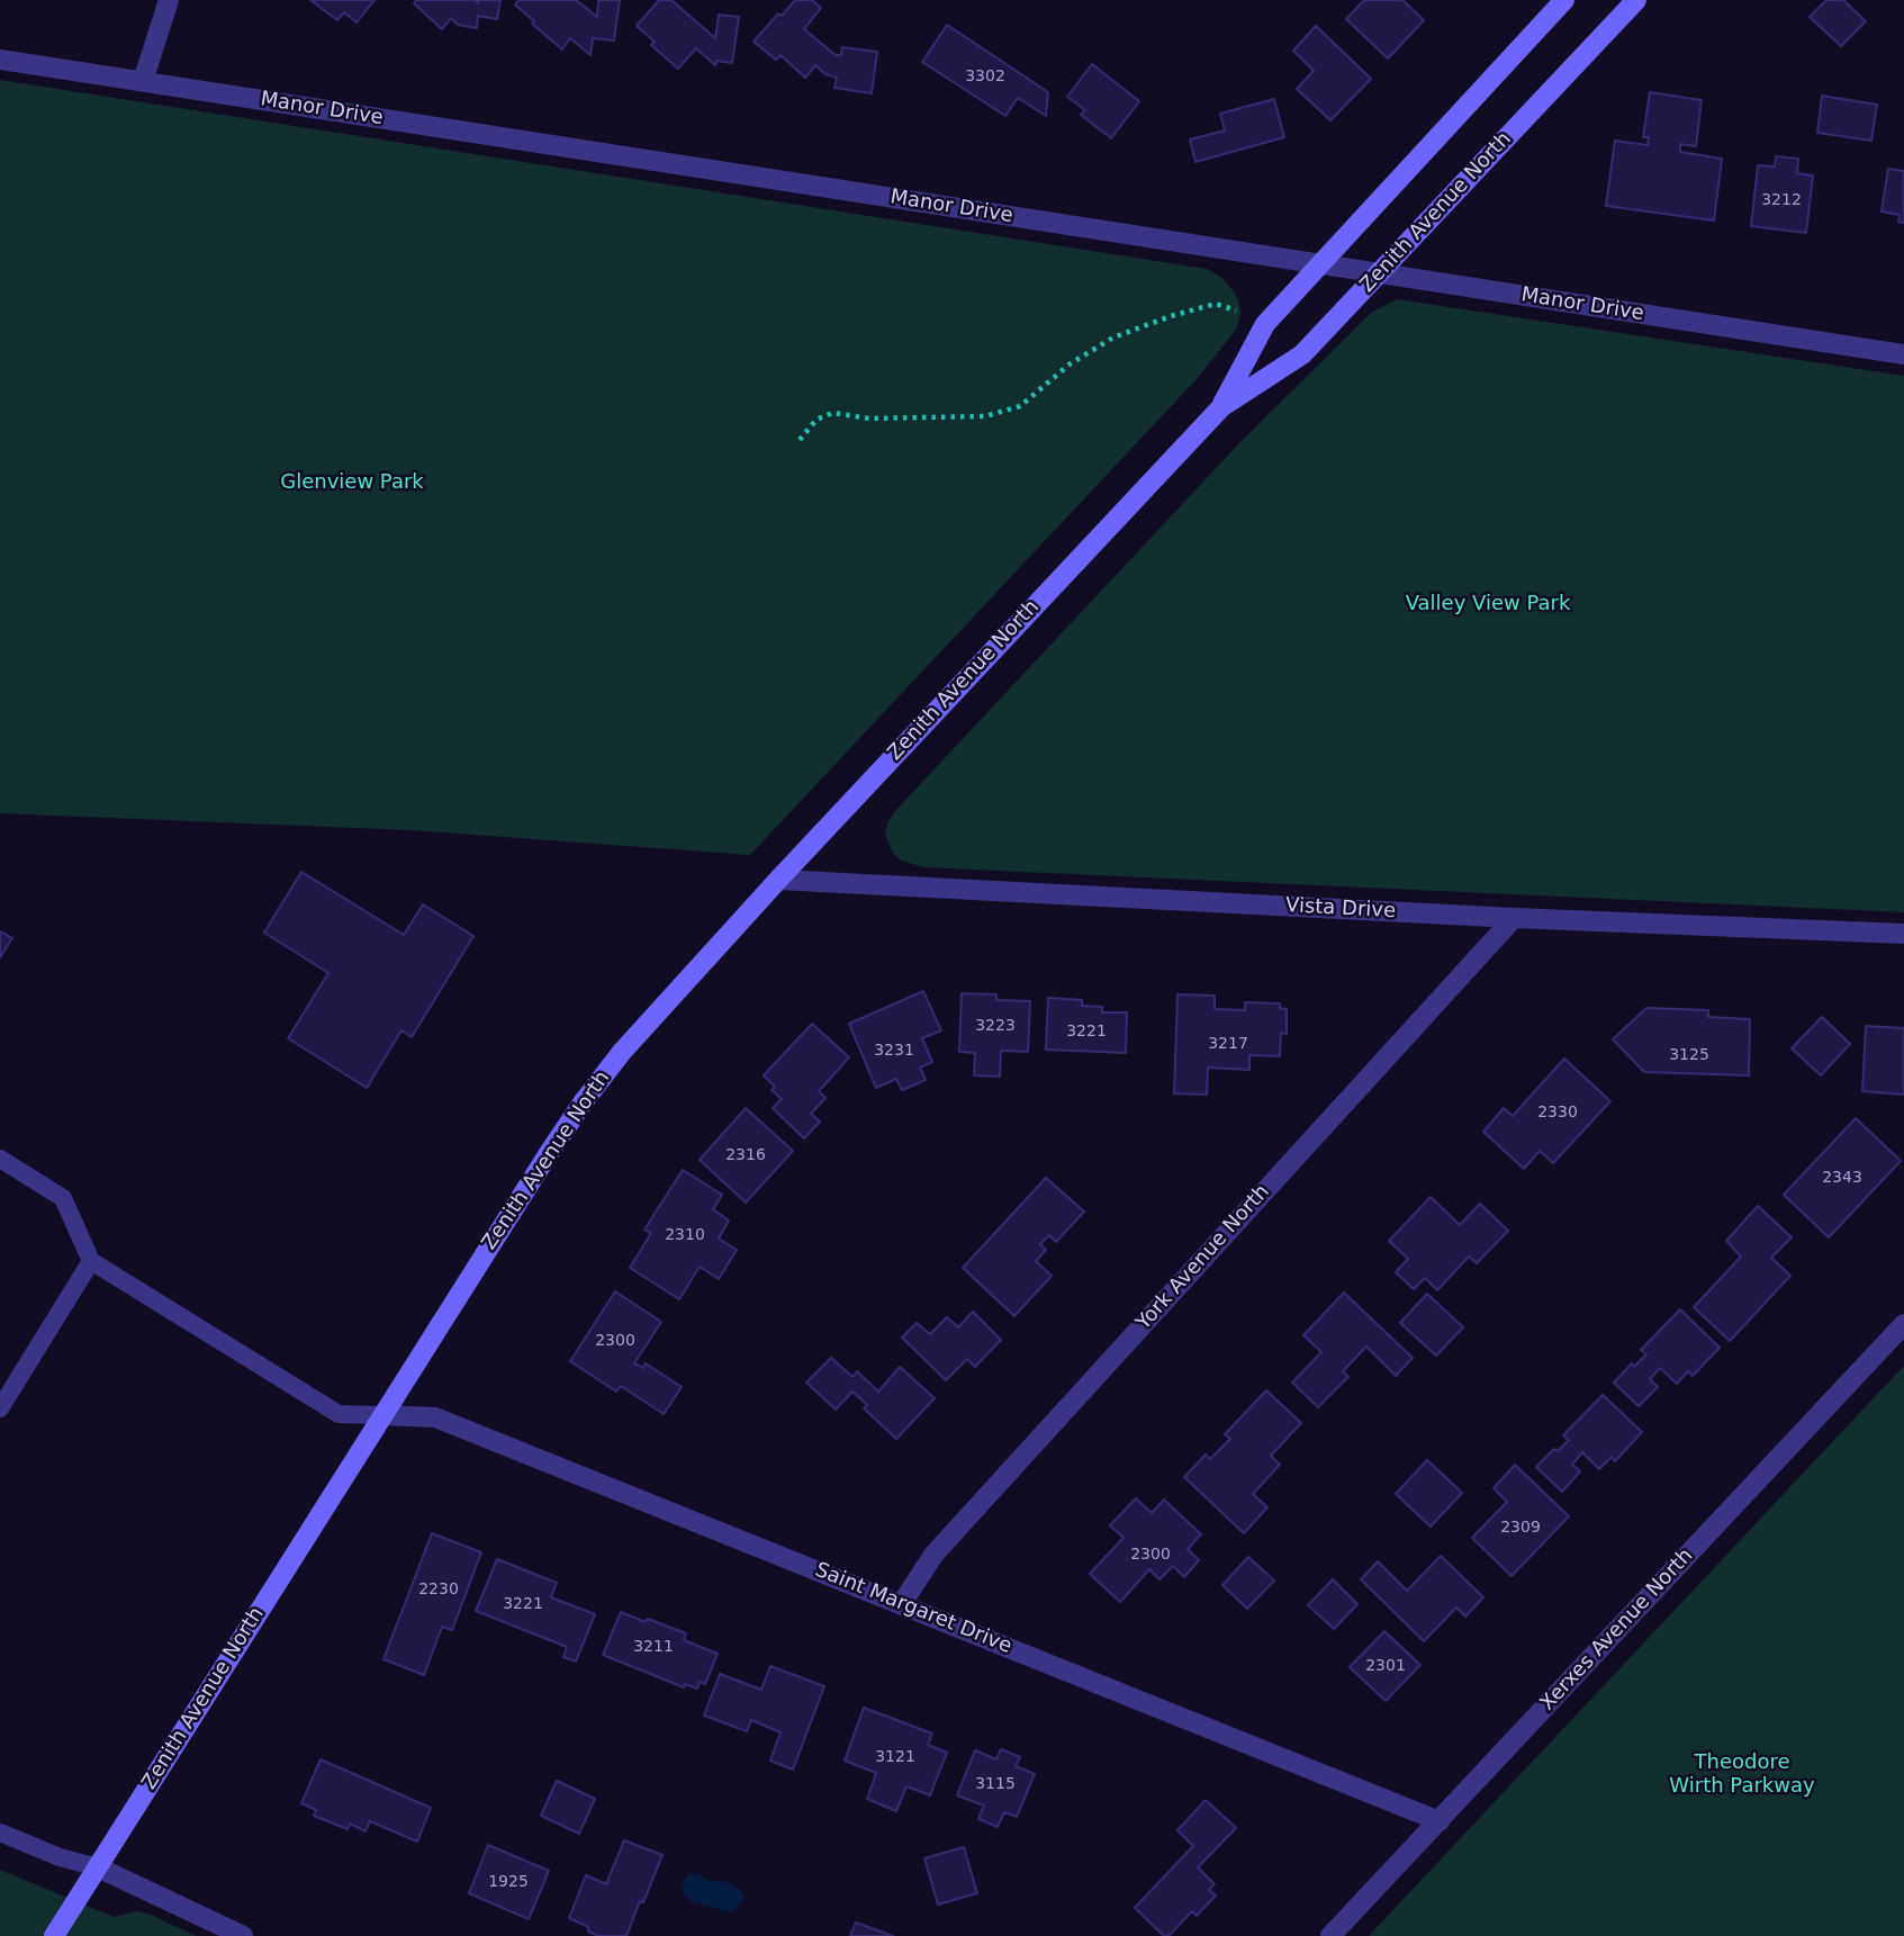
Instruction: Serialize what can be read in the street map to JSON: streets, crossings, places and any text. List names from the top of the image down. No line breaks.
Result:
{"streets":{"street":["Manor Drive","Zenith Avenue North","Vista Drive","York Avenue North","Saint Margaret Drive","Xerxes Avenue North"]},"crossings":[["Manor Drive","Zenith Avenue North"],["Zenith Avenue North","Vista Drive"],["Zenith Avenue North","Saint Margaret Drive"],["Vista Drive","York Avenue North"],["York Avenue North","Saint Margaret Drive"],["Saint Margaret Drive","Xerxes Avenue North"]],"parks":["Glenview Park","Valley View Park","Theodore Wirth Parkway"],"house_numbers":["3302","3212","3223","3221","3217","3231","3125","2330","2316","2343","2310","2300","2309","2300","2230","3221","3211","2301","3121","3115","1925"]}
